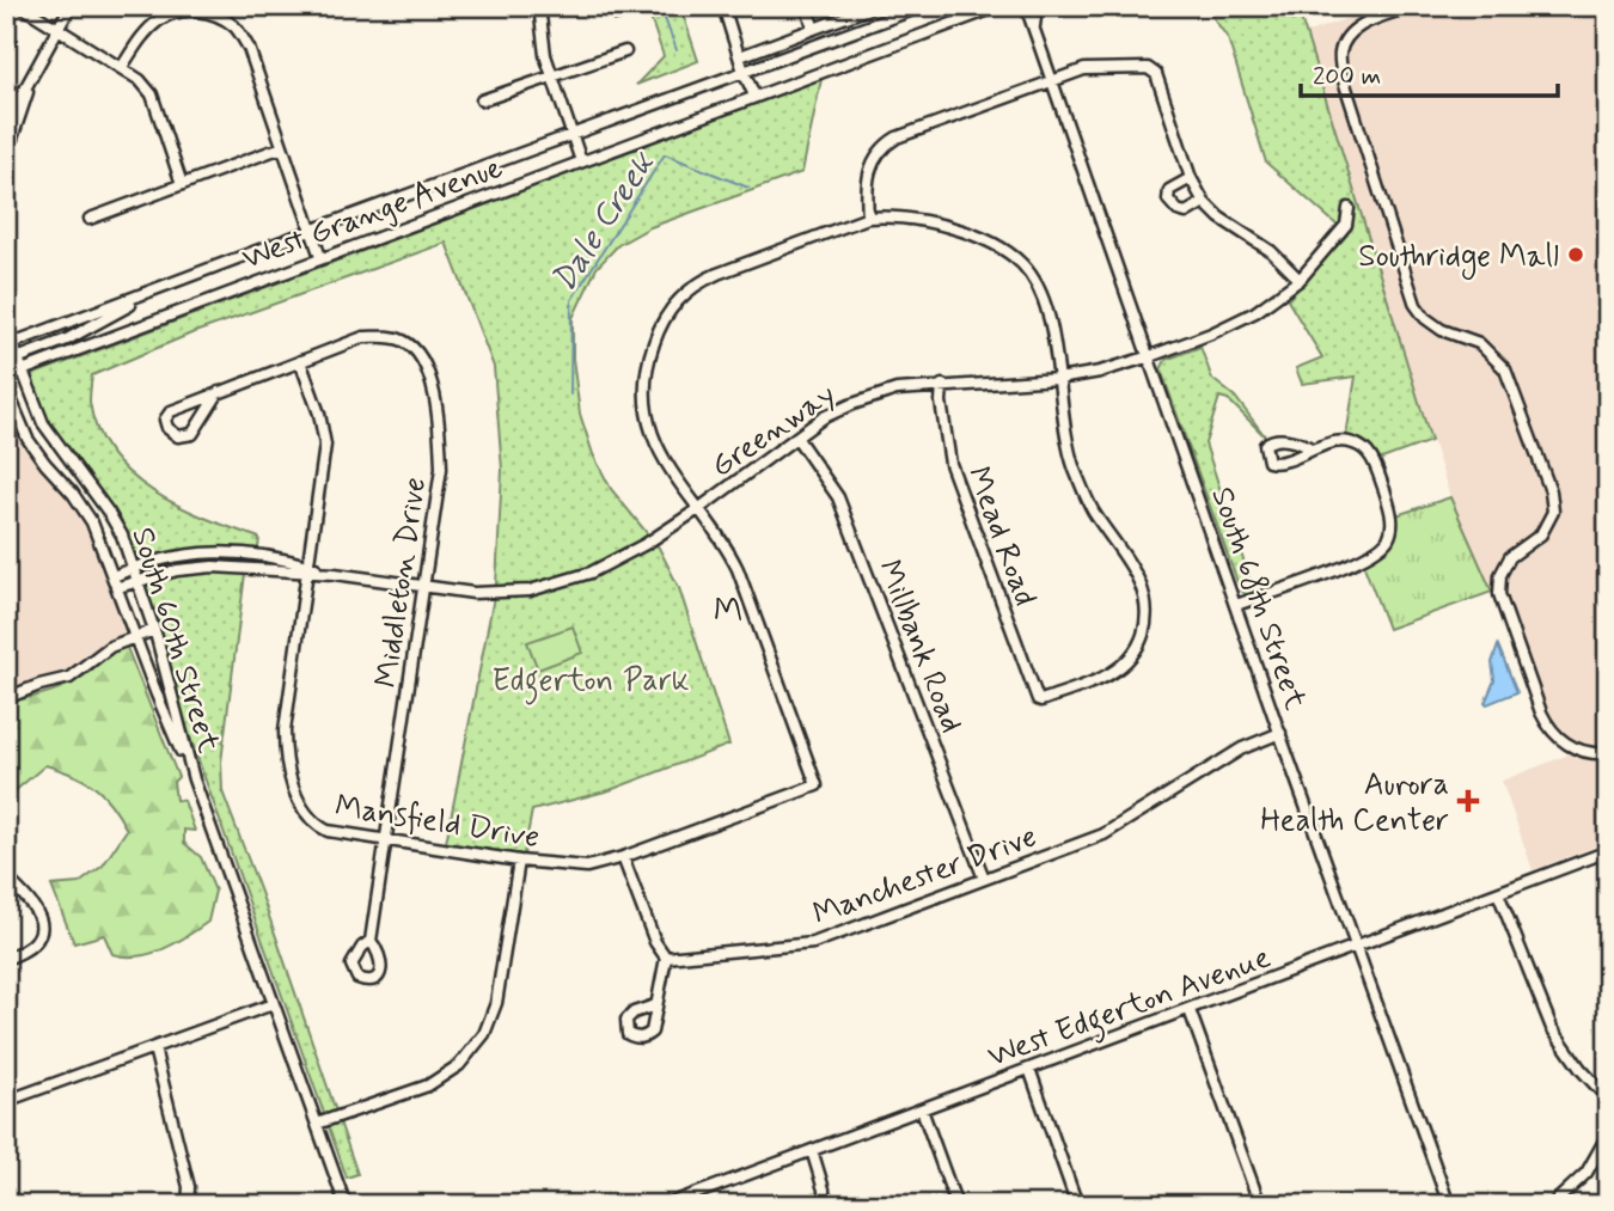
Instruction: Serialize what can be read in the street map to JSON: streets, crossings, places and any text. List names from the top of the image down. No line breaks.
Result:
{"streets":{"street":["West Grange Avenue","Greenway","Mead Road","Middleton Drive","South 68th Street","South 60th Street","Millbank Road","Mansfield Drive","Manchester Drive","West Edgerton Avenue"]},"crossings":[["West Grange Avenue","South 60th Street"],["Greenway","Mead Road"],["Greenway","Middleton Drive"],["Greenway","South 68th Street"],["Greenway","South 60th Street"],["Greenway","Millbank Road"],["Greenway","Mansfield Drive"],["Middleton Drive","Mansfield Drive"],["South 68th Street","Manchester Drive"],["South 68th Street","West Edgerton Avenue"],["Millbank Road","Manchester Drive"]],"districts":["M"],"water":["Dale Creek"],"parks":["Edgerton Park"],"places":{"other":["Southridge Mall"],"health":["Aurora Health Center"]},"scale_bar":"200 m"}
